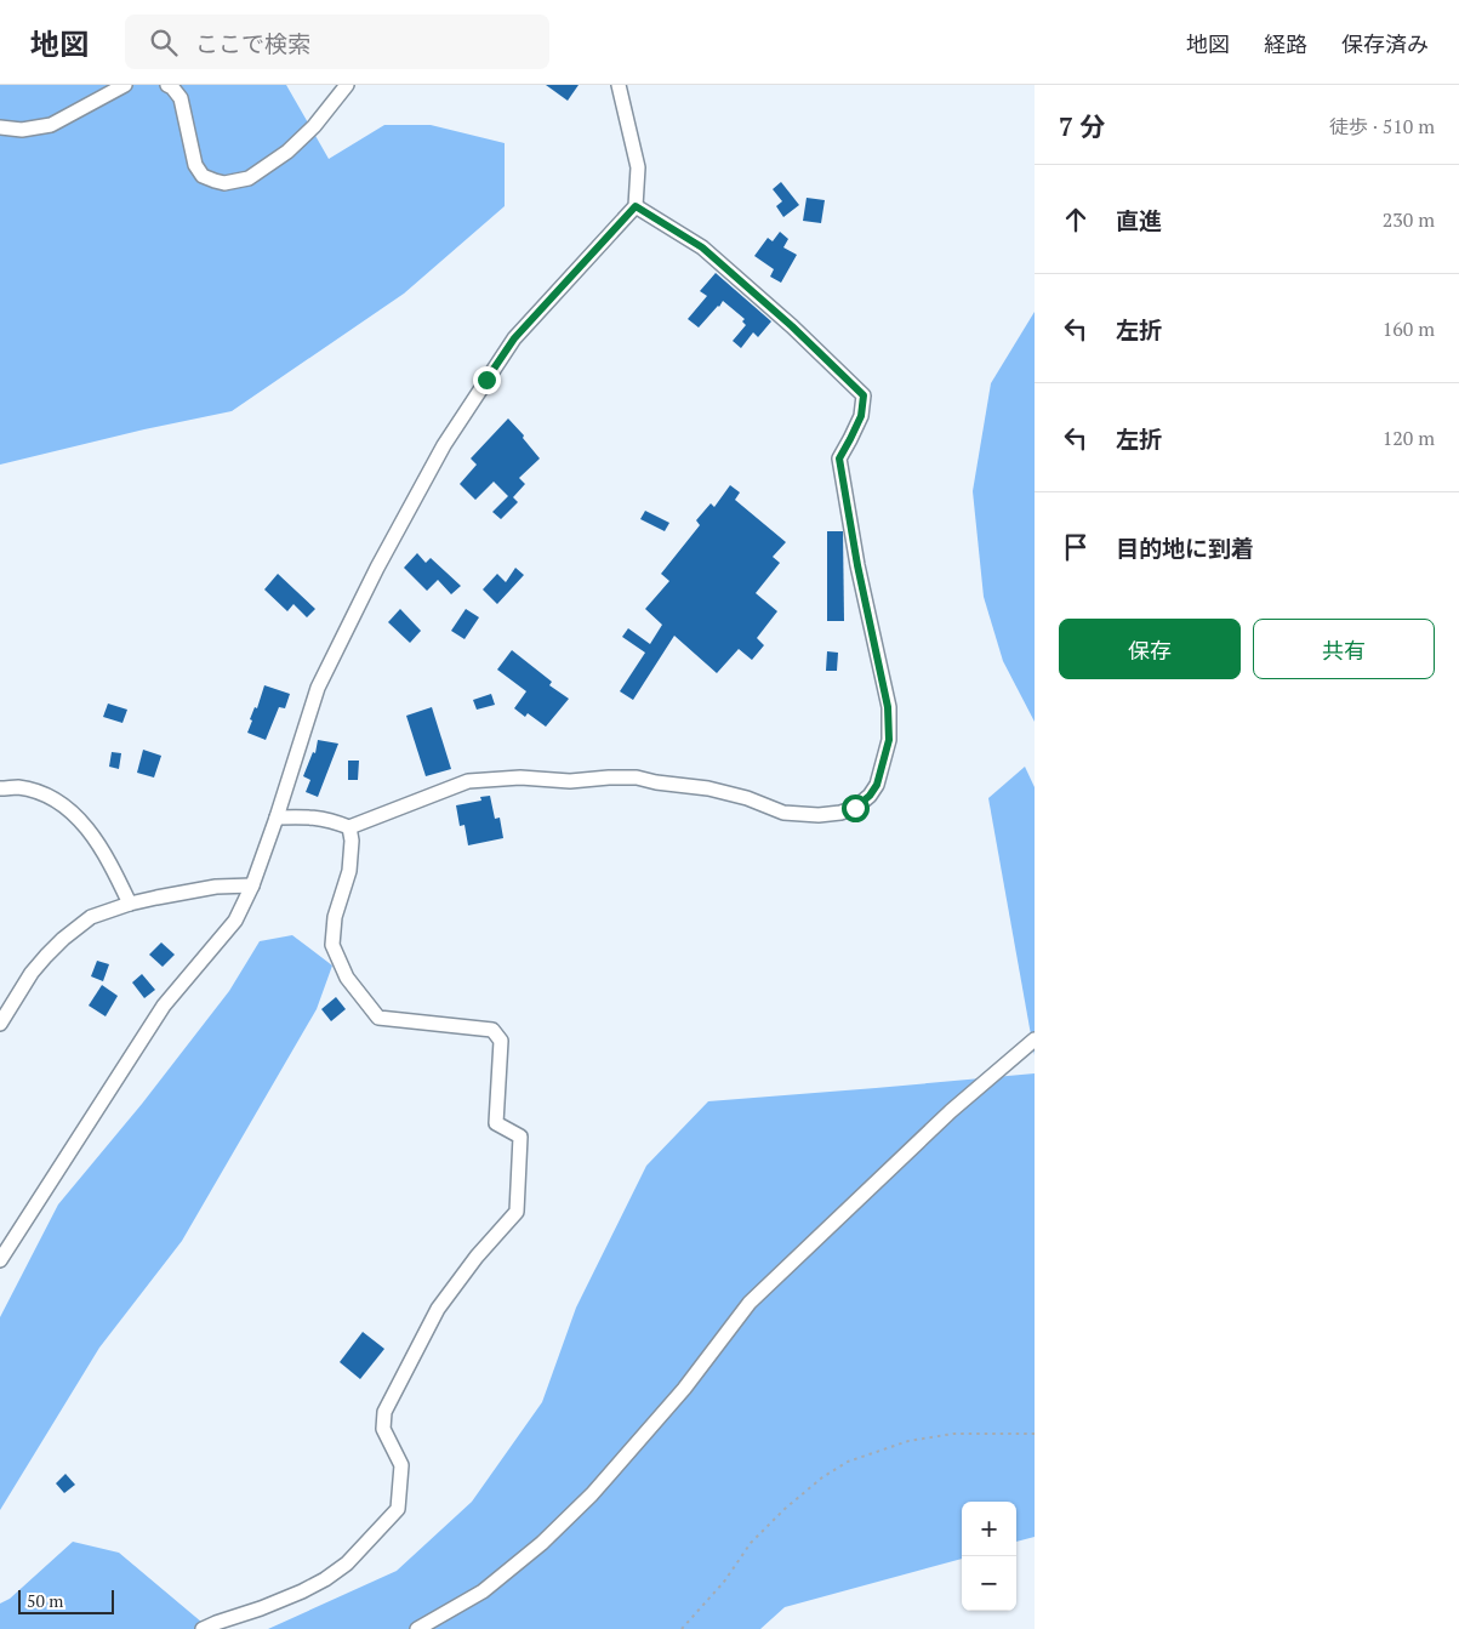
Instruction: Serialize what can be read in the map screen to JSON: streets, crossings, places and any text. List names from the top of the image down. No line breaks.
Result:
{"scale_bar":"50 m","page":{"header":"地図","search":"ここで検索","nav":["地図","経路","保存済み"],"heading":["7 分","徒歩 · 510 m"],"list":[["直進","230 m"],["左折","160 m"],["左折","120 m"],"目的地に到着"],"buttons":["保存","共有"],"map_buttons":["+","−"],"scale":"50 m"}}
